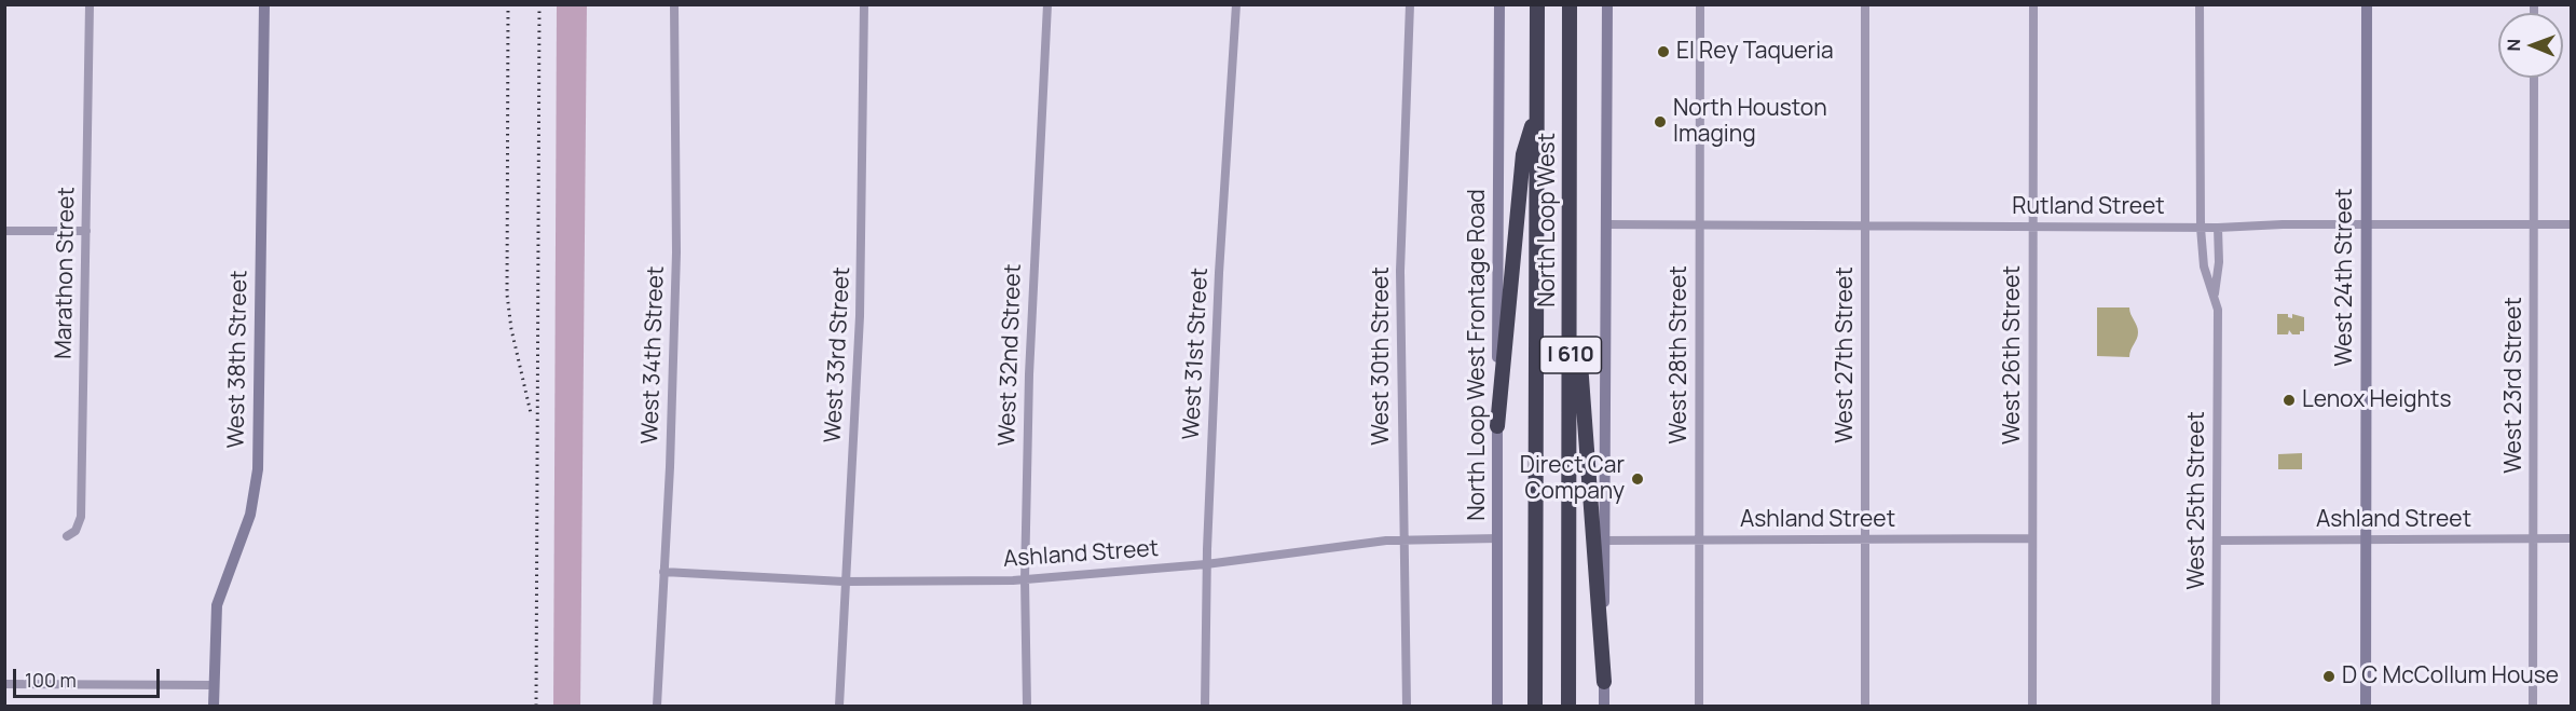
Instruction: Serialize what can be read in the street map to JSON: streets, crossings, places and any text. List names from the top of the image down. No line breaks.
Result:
{"streets":{"highway":["North Loop West","I 610"],"street":["Rutland Street","Marathon Street","West 24th Street","West 31st Street","West 34th Street","West 33rd Street","West 32nd Street","North Loop West Frontage Road","West 28th Street","West 27th Street","West 26th Street","West 30th Street","West 38th Street","West 23rd Street","West 25th Street","Ashland Street"]},"crossings":[["Rutland Street","West 24th Street"],["Rutland Street","West 28th Street"],["Rutland Street","West 27th Street"],["Rutland Street","West 26th Street"],["Rutland Street","West 23rd Street"],["Rutland Street","West 25th Street"],["West 24th Street","Ashland Street"],["West 31st Street","Ashland Street"],["West 34th Street","Ashland Street"],["West 33rd Street","Ashland Street"],["West 32nd Street","Ashland Street"],["North Loop West Frontage Road","Ashland Street"],["West 28th Street","Ashland Street"],["West 27th Street","Ashland Street"],["West 26th Street","Ashland Street"],["West 30th Street","Ashland Street"],["West 23rd Street","Ashland Street"],["West 25th Street","Ashland Street"]],"places":["El Rey Taqueria","North Houston Imaging","Lenox Heights","Direct Car Company","D C McCollum House"],"scale_bar":"100 m","north":"left"}
